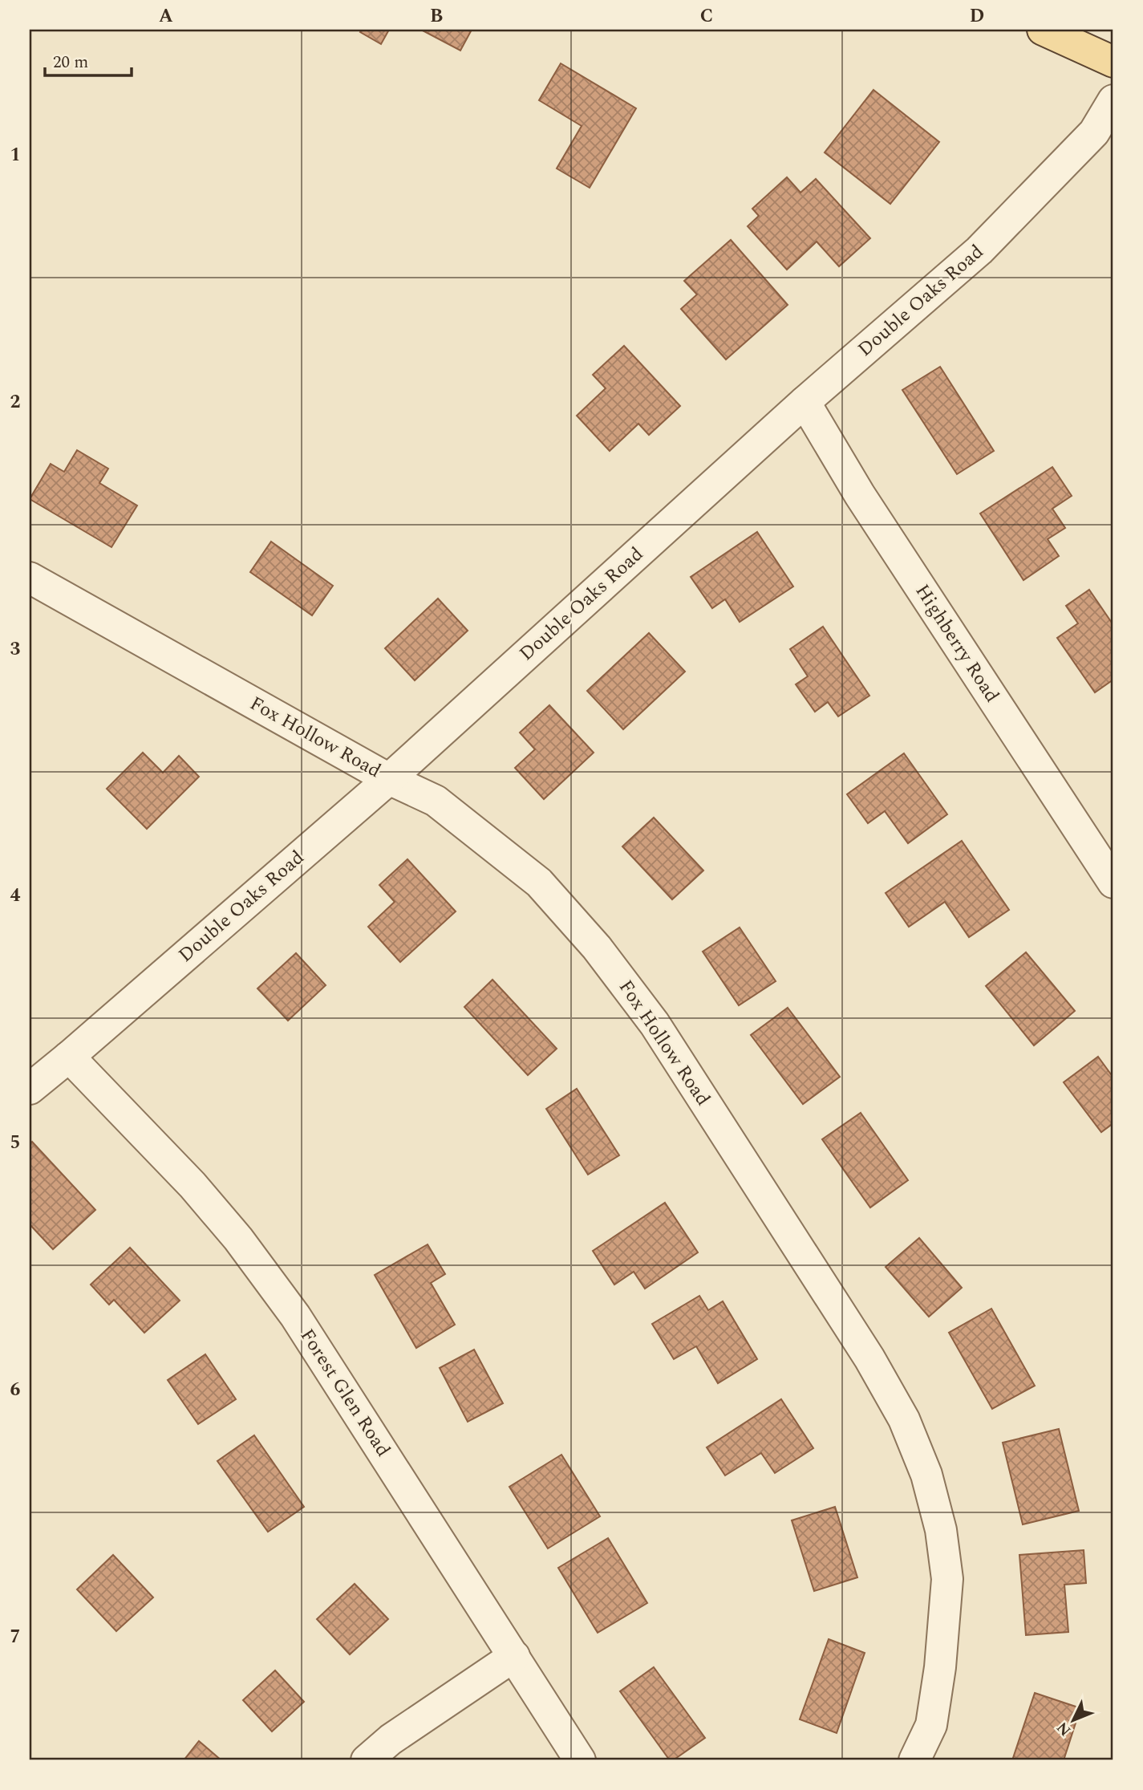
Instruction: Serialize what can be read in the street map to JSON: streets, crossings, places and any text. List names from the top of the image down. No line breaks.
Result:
{"streets":{"street":["Double Oaks Road","Highberry Road","Fox Hollow Road","Forest Glen Road"]},"crossings":[["Double Oaks Road","Highberry Road"],["Double Oaks Road","Fox Hollow Road"],["Double Oaks Road","Forest Glen Road"]],"scale_bar":"20 m","north":"bottom left","grid":{"columns":["A","B","C","D"],"rows":["1","2","3","4","5","6","7"]}}
